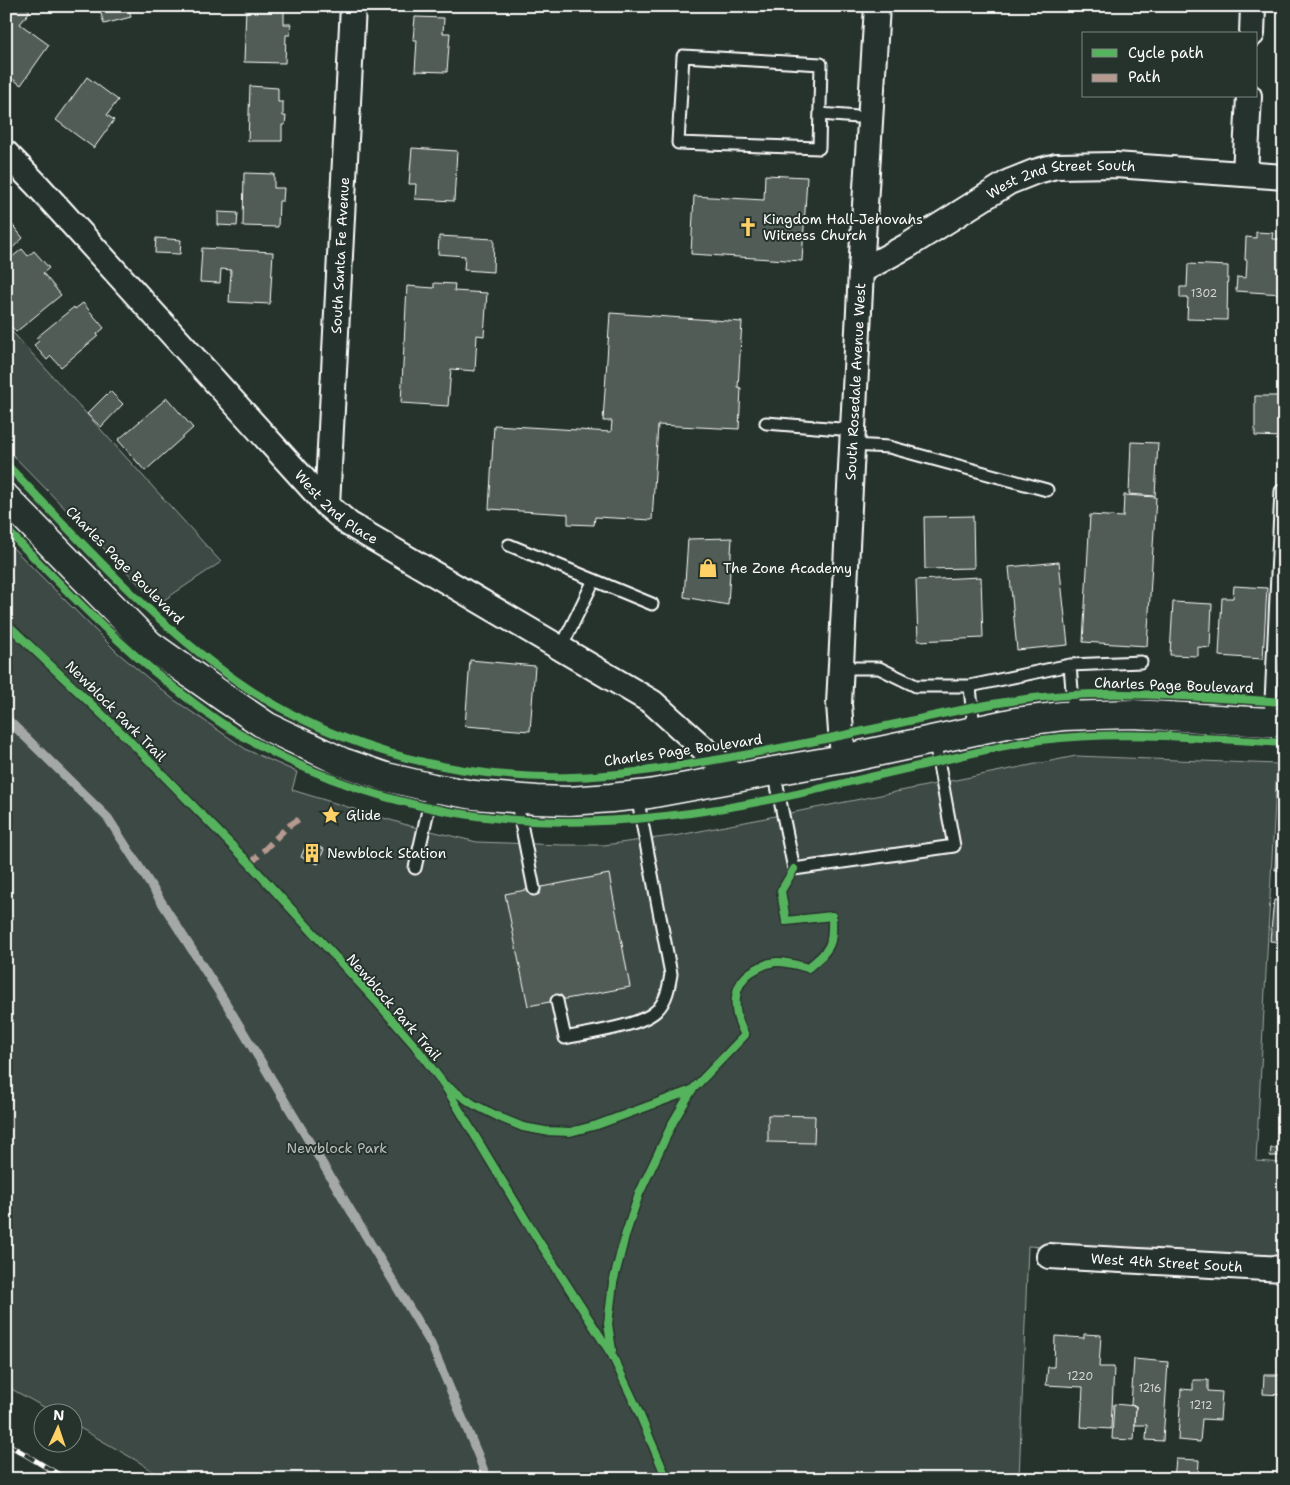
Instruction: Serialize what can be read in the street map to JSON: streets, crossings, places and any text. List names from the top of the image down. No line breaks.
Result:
{"streets":{"street":["West 2nd Street South","South Santa Fe Avenue","South Rosedale Avenue West","West 2nd Place","West 4th Street South"],"cycle path":["Charles Page Boulevard","Newblock Park Trail"]},"crossings":[["West 2nd Street South","South Rosedale Avenue West"],["South Santa Fe Avenue","West 2nd Place"]],"parks":["Newblock Park"],"places":{"church":["Kingdom Hall-Jehovahs Witness Church"],"shop":["The Zone Academy"],"place":["Glide"],"building":["Newblock Station"]},"house_numbers":["1302","1220","1216","1212"],"legend":["Cycle path","Path"],"north":"top"}
